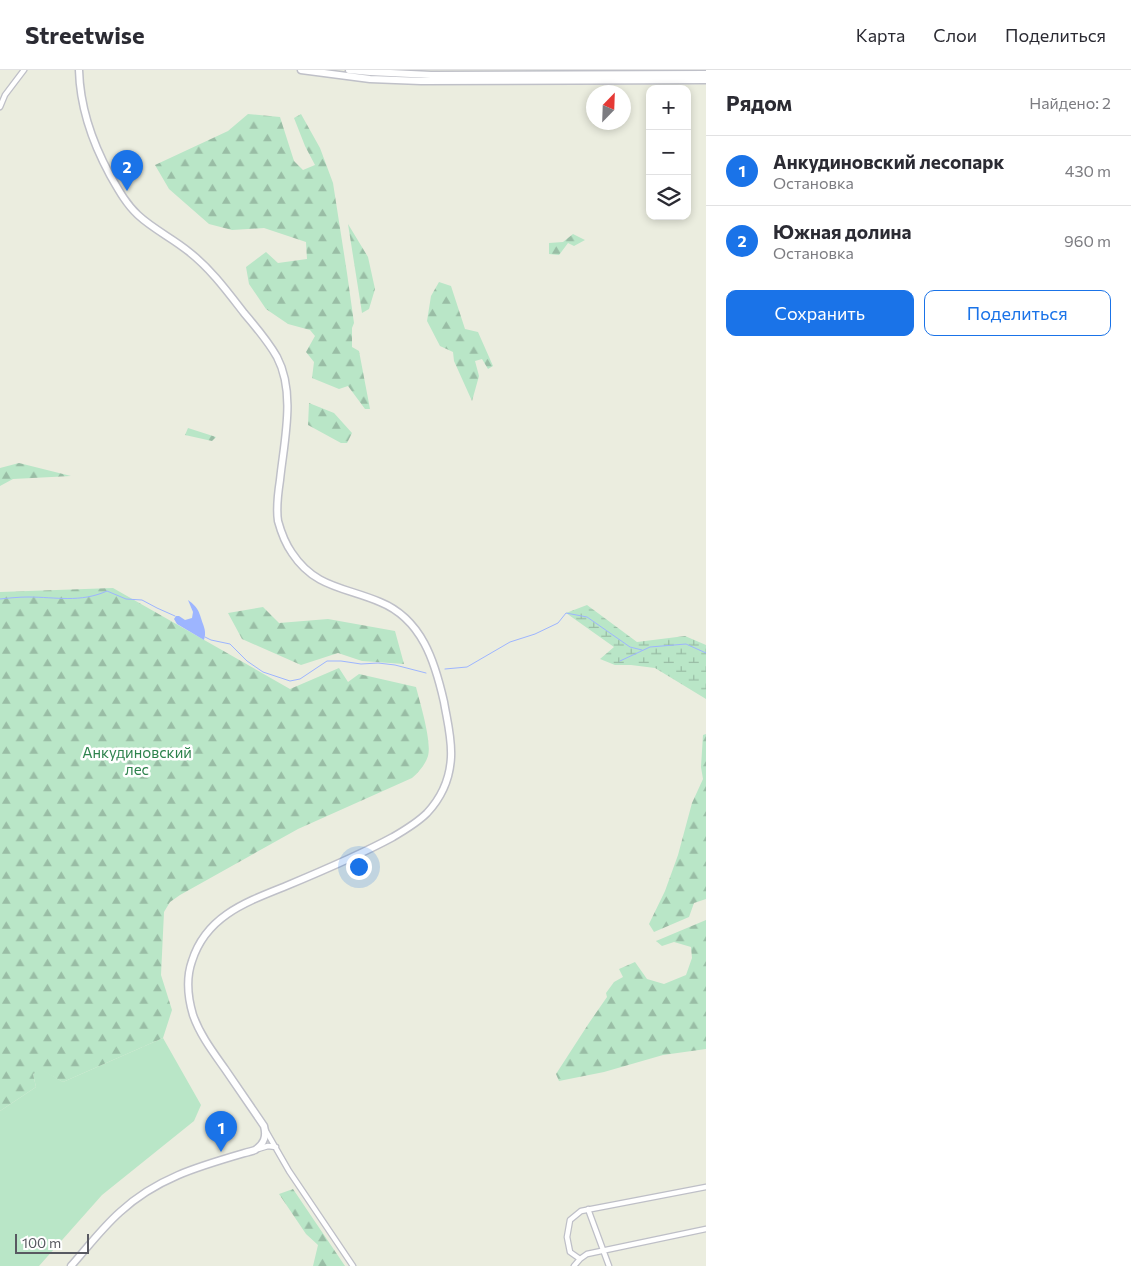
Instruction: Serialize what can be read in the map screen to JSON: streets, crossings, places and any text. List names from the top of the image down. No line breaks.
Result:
{"parks":["Анкудиновский лес"],"scale_bar":"100 m","north":"top right","page":{"header":"Streetwise","nav":["Карта","Слои","Поделиться"],"heading":["Рядом","Найдено: 2"],"map_buttons":["+","−"],"list":[{"mark":"1","name":"Анкудиновский лесопарк","note":"Остановка","value":"430 m"},{"mark":"2","name":"Южная долина","note":"Остановка","value":"960 m"}],"pins":["2","1"],"buttons":["Сохранить","Поделиться"],"scale":"100 m"}}
